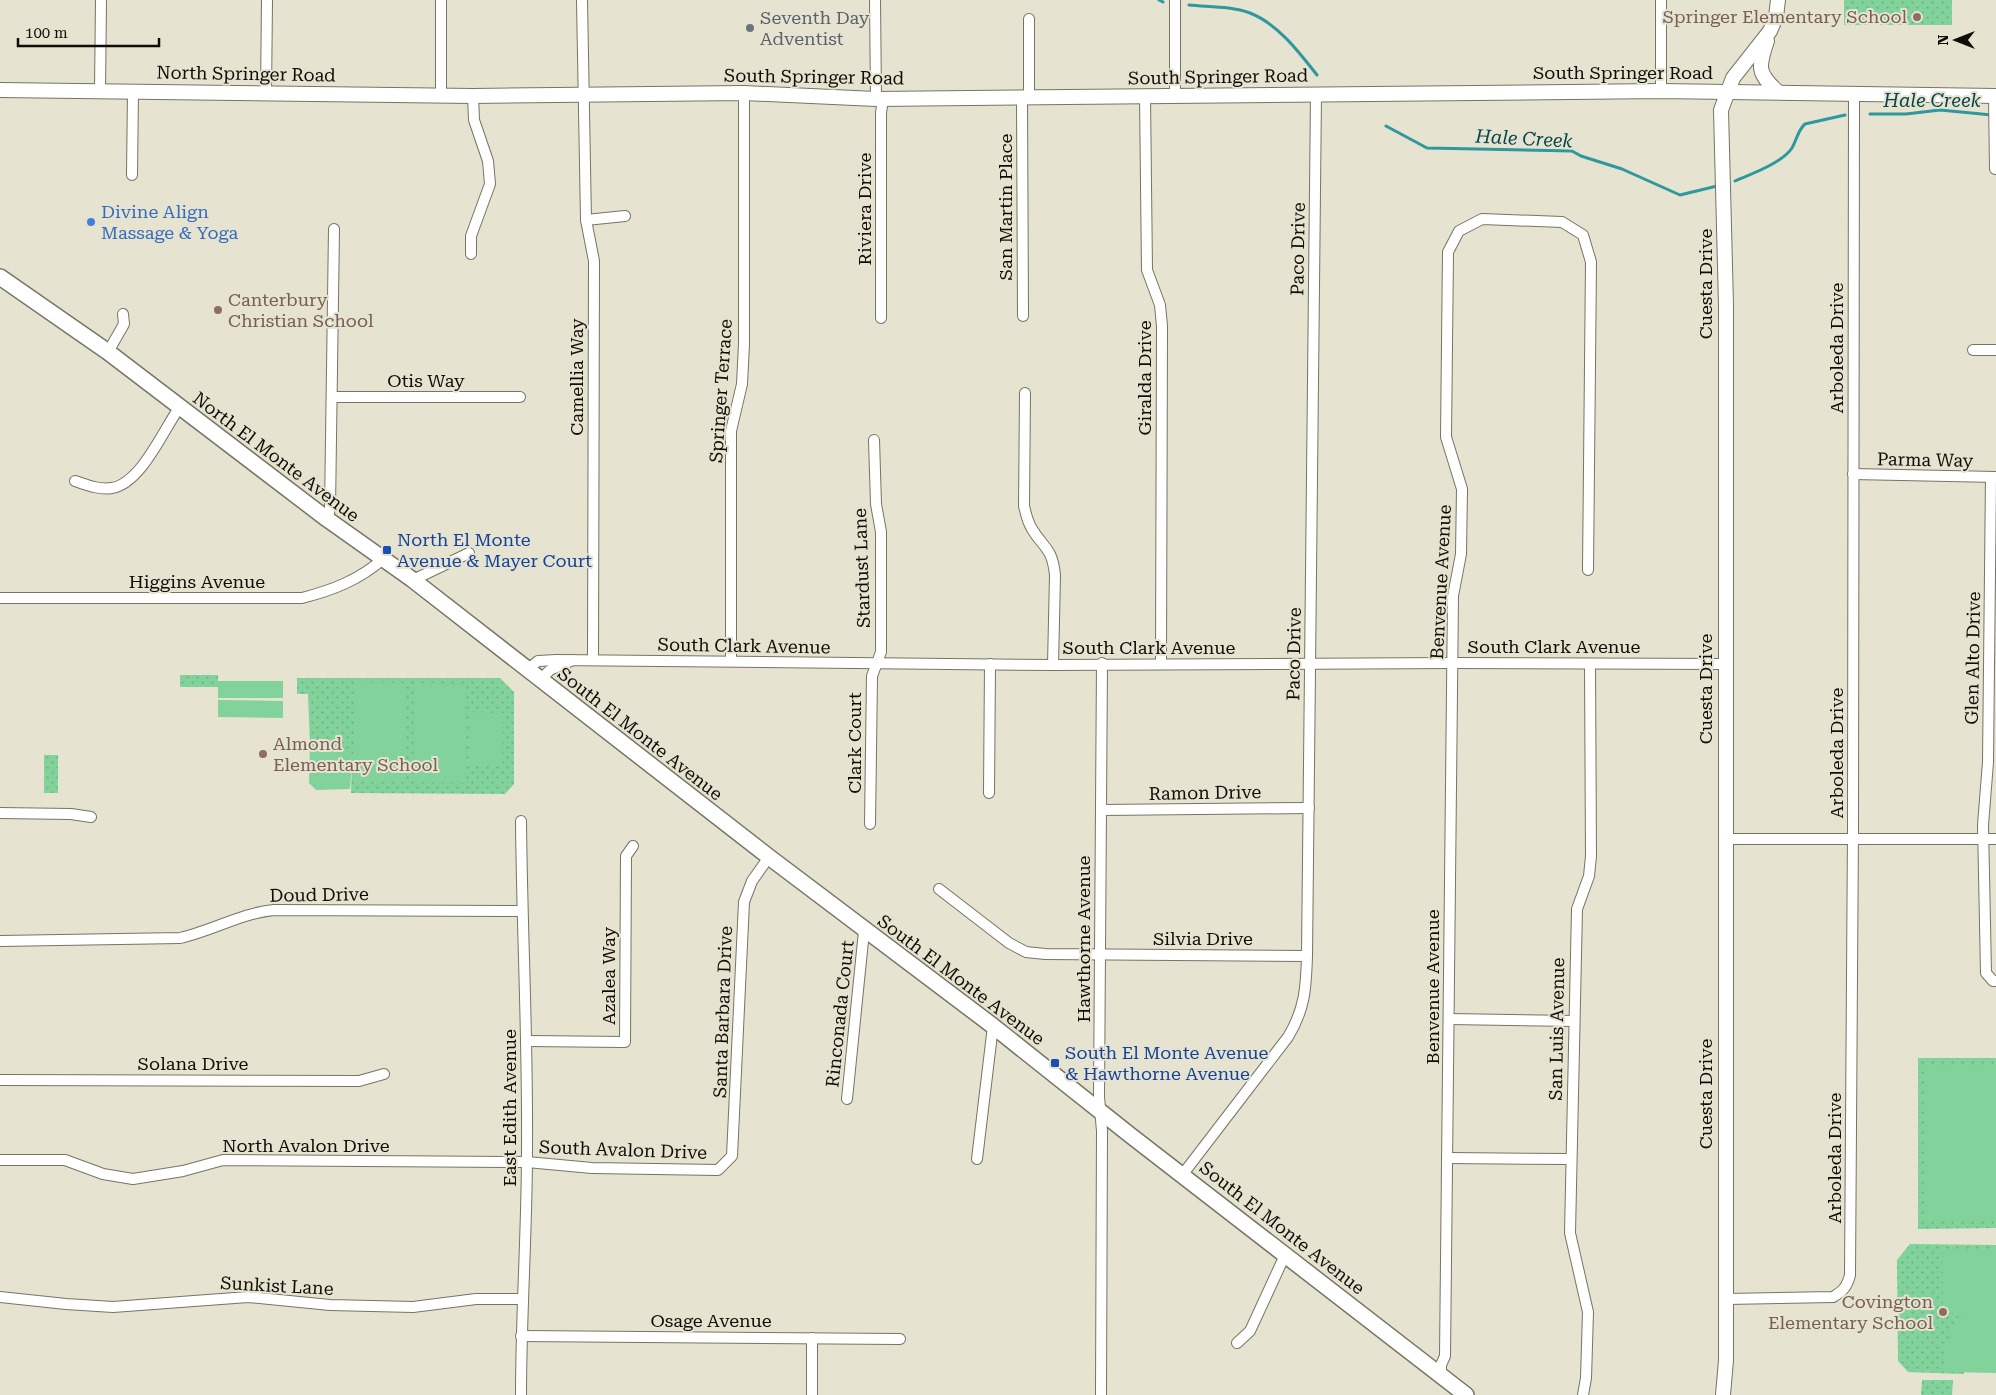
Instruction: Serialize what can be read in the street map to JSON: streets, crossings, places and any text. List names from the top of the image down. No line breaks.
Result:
{"streets":{"main road":["North El Monte Avenue","South El Monte Avenue"],"street":["South Springer Road","North Springer Road","San Martin Place","Riviera Drive","Paco Drive","Cuesta Drive","Arboleda Drive","Camellia Way","Giralda Drive","Otis Way","Springer Terrace","Parma Way","Stardust Lane","Higgins Avenue","Benvenue Avenue","South Clark Avenue","Glen Alto Drive","Clark Court","Ramon Drive","Doud Drive","Hawthorne Avenue","Silvia Drive","Azalea Way","Santa Barbara Drive","Rinconada Court","San Luis Avenue","Solana Drive","East Edith Avenue","North Avalon Drive","South Avalon Drive","Sunkist Lane","Osage Avenue"]},"crossings":[["South Springer Road","North Springer Road"],["South Springer Road","San Martin Place"],["South Springer Road","Riviera Drive"],["South Springer Road","Paco Drive"],["South Springer Road","Cuesta Drive"],["South Springer Road","Arboleda Drive"],["South Springer Road","Camellia Way"],["South Springer Road","Giralda Drive"],["South Springer Road","Springer Terrace"],["Paco Drive","South Clark Avenue"],["Paco Drive","South El Monte Avenue"],["Paco Drive","Ramon Drive"],["Paco Drive","Silvia Drive"],["Cuesta Drive","Arboleda Drive"],["Cuesta Drive","South Clark Avenue"],["Arboleda Drive","Parma Way"],["Camellia Way","South Clark Avenue"],["Giralda Drive","South Clark Avenue"],["Springer Terrace","South Clark Avenue"],["North El Monte Avenue","Higgins Avenue"],["North El Monte Avenue","South Clark Avenue"],["North El Monte Avenue","South El Monte Avenue"],["Parma Way","Glen Alto Drive"],["Stardust Lane","South Clark Avenue"],["Stardust Lane","Clark Court"],["Benvenue Avenue","South Clark Avenue"],["Benvenue Avenue","South El Monte Avenue"],["South Clark Avenue","South El Monte Avenue"],["South Clark Avenue","Clark Court"],["South Clark Avenue","Hawthorne Avenue"],["South Clark Avenue","San Luis Avenue"],["South El Monte Avenue","Hawthorne Avenue"],["South El Monte Avenue","Santa Barbara Drive"],["South El Monte Avenue","Rinconada Court"],["Ramon Drive","Hawthorne Avenue"],["Doud Drive","East Edith Avenue"],["Hawthorne Avenue","Silvia Drive"],["Azalea Way","East Edith Avenue"],["Santa Barbara Drive","South Avalon Drive"],["East Edith Avenue","North Avalon Drive"],["East Edith Avenue","South Avalon Drive"],["East Edith Avenue","Sunkist Lane"],["East Edith Avenue","Osage Avenue"],["North Avalon Drive","South Avalon Drive"]],"water":["Hale Creek"],"places":{"other":["Springer Elementary School","Seventh Day Adventist","Divine Align Massage & Yoga","Canterbury Christian School","Almond Elementary School","Covington Elementary School"],"transit":["North El Monte Avenue & Mayer Court","South El Monte Avenue & Hawthorne Avenue"]},"scale_bar":"100 m","north":"left"}
